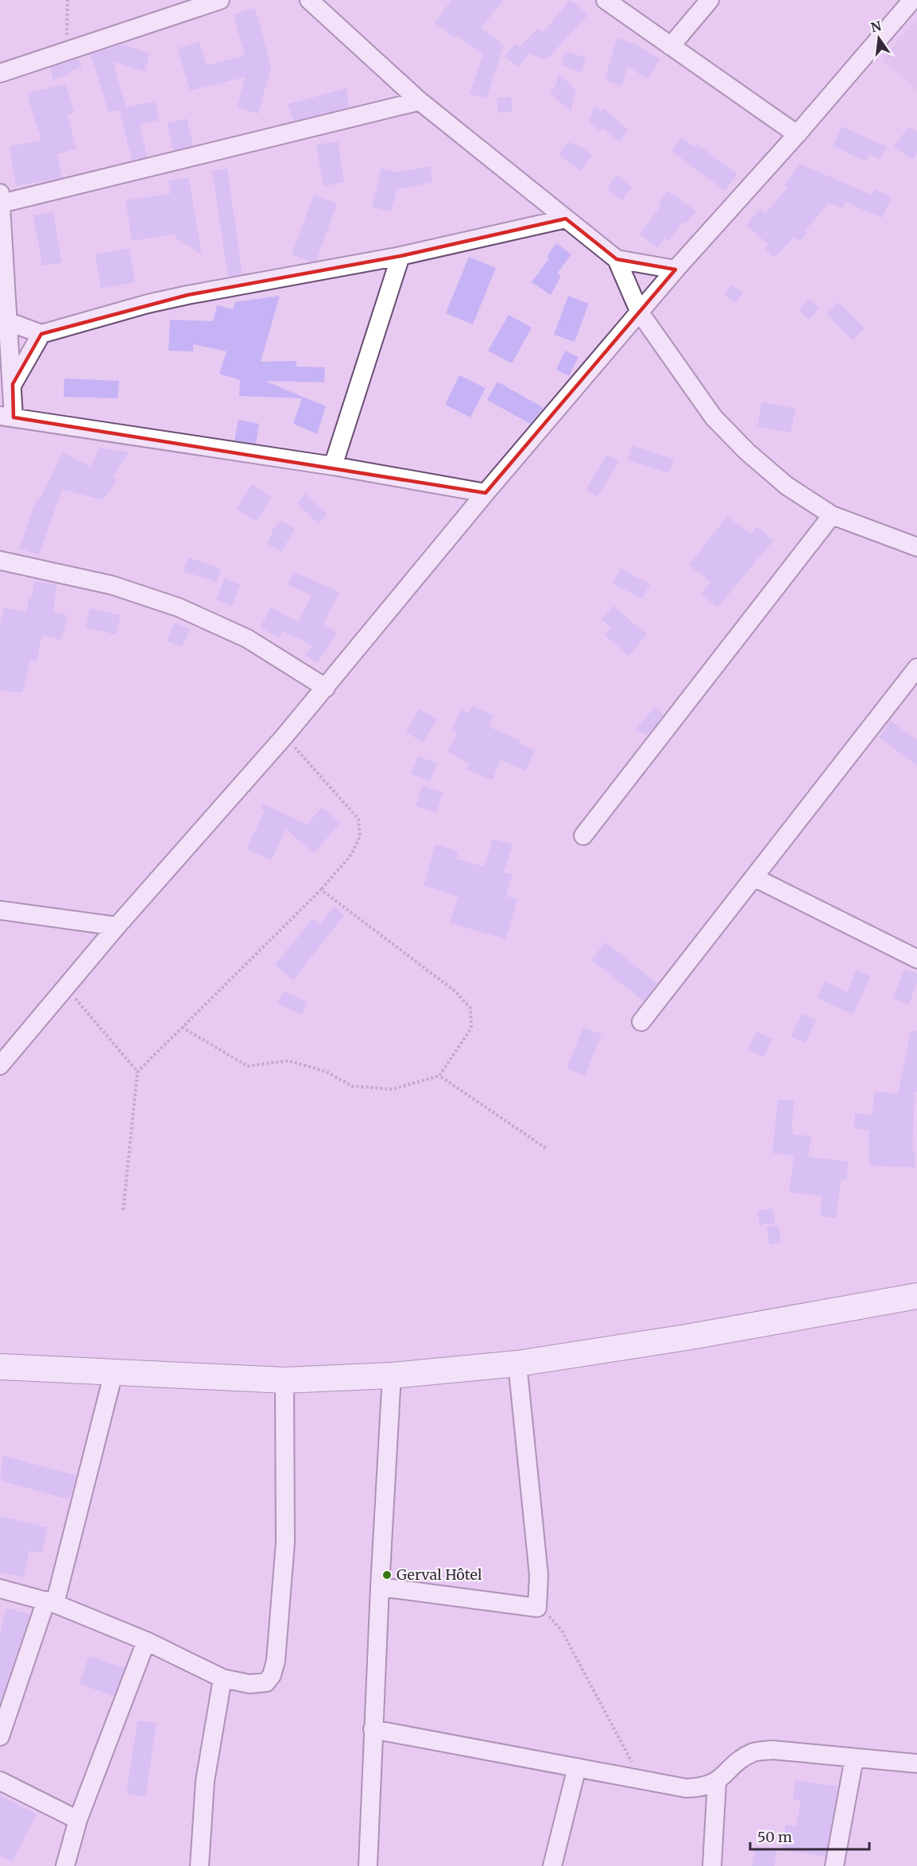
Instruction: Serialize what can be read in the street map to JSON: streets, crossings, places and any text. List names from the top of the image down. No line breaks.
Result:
{"places":["Gerval Hôtel"],"scale_bar":"50 m","north":"top"}
